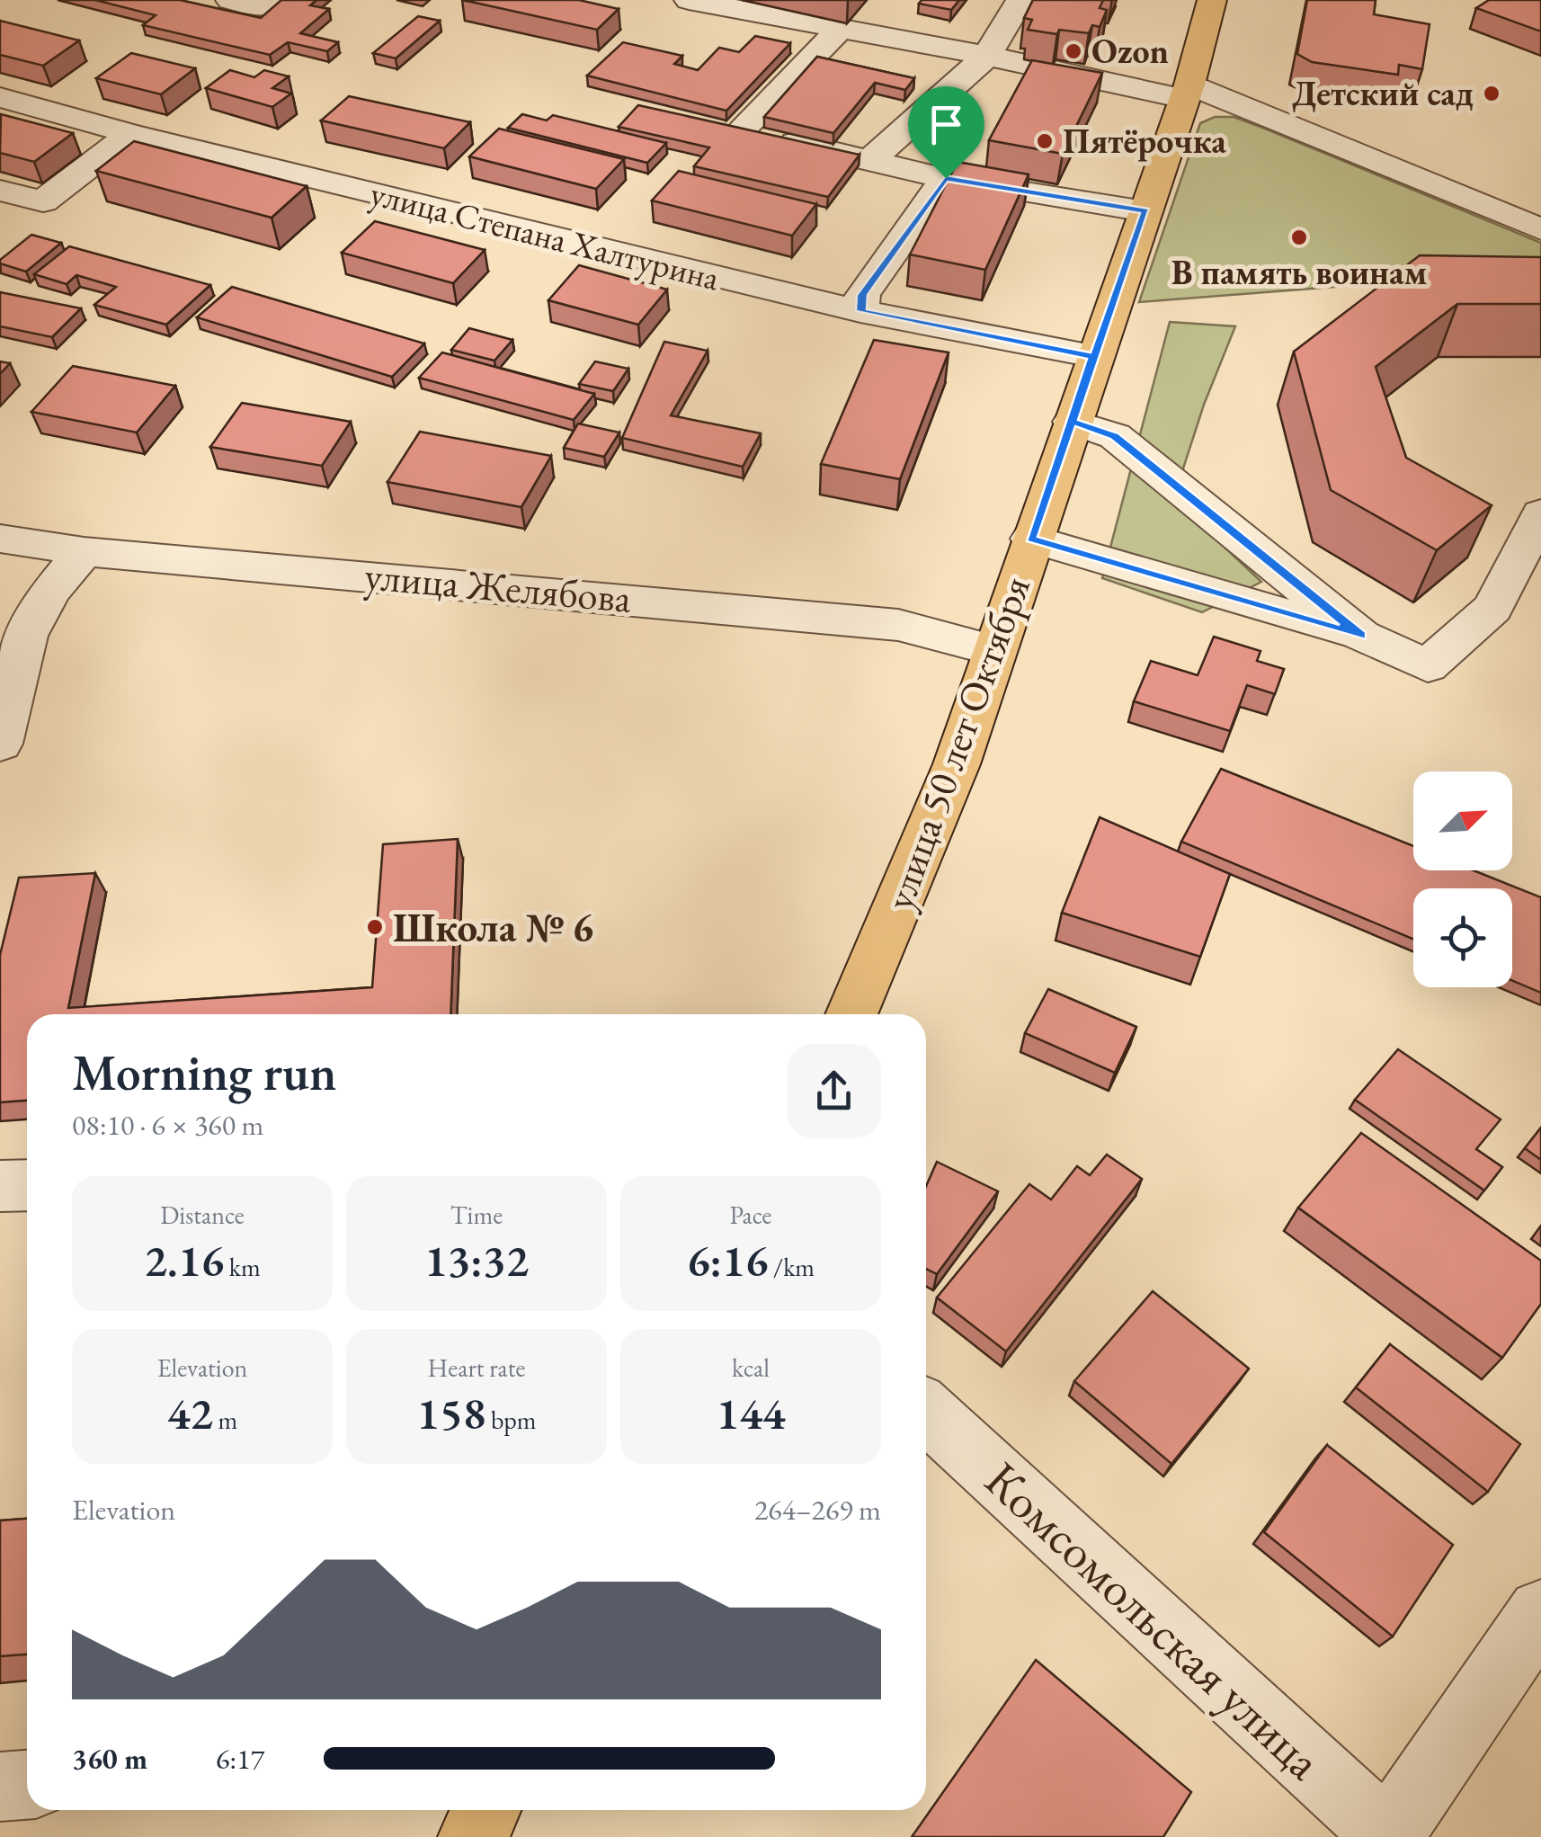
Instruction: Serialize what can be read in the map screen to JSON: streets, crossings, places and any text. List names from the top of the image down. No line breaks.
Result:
{"streets":{"main road":["улица 50 лет Октября"],"street":["улица Степана Халтурина","улица Желябова","Комсомольская улица"]},"crossings":[["улица Степана Халтурина","улица 50 лет Октября"],["улица Желябова","улица 50 лет Октября"]],"places":["Ozon","Детский сад","Пятёрочка","В память воинам","Школа № 6"],"north":"top right","page":{"heading":["Morning run","08:10 · 6 × 360 m"],"stats":[["Distance","2.16 km"],["Time","13:32"],["Pace","6:16 /km"],["Elevation","42 m"],["Heart rate","158 bpm"],["kcal","144"]],"chart":["Elevation","264–269 m"],"list":[{"name":"360 m","note":"6:17"}]}}
